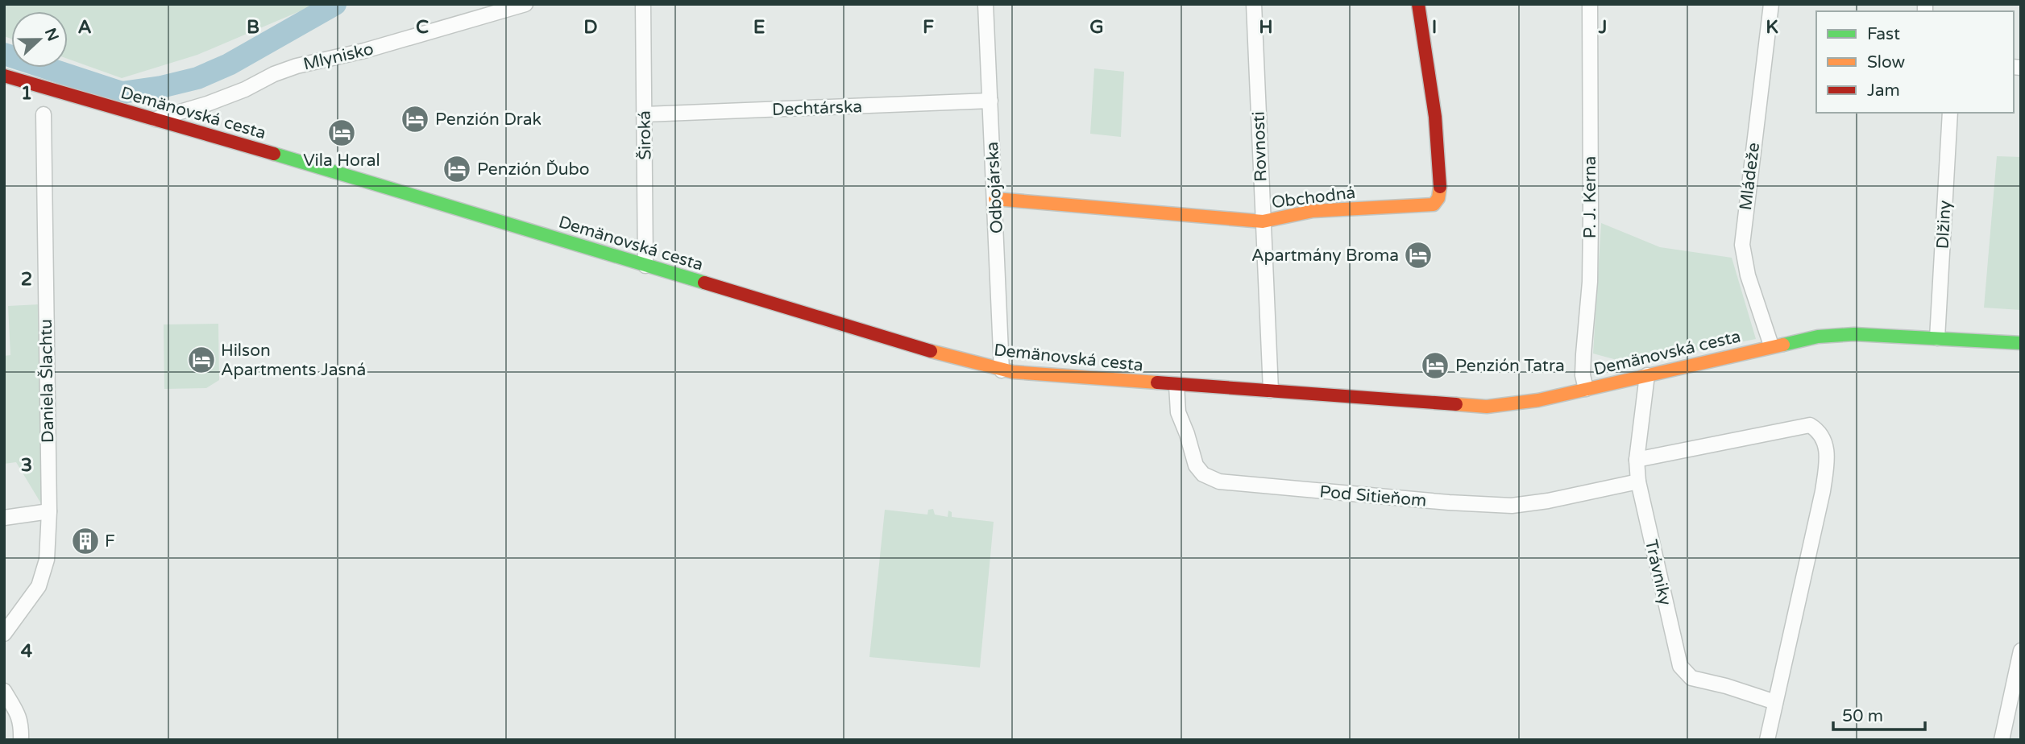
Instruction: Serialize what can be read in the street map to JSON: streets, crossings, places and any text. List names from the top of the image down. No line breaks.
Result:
{"streets":{"main road":["Demänovská cesta","Obchodná"],"street":["Mlynisko","Dechtárska","Široká","Rovnosti","Mládeže","Odbojárska","P. J. Kerna","Dlžiny","Daniela Šlachtu","Pod Sitieňom","Trávniky"]},"crossings":[["Mlynisko","Demänovská cesta"],["Dechtárska","Široká"],["Dechtárska","Odbojárska"],["Demänovská cesta","Široká"],["Demänovská cesta","Rovnosti"],["Demänovská cesta","Mládeže"],["Demänovská cesta","Odbojárska"],["Demänovská cesta","P. J. Kerna"],["Demänovská cesta","Dlžiny"],["Demänovská cesta","Pod Sitieňom"],["Demänovská cesta","Trávniky"],["Rovnosti","Obchodná"],["Odbojárska","Obchodná"],["Pod Sitieňom","Trávniky"]],"places":{"hotel":["Penzión Drak","Vila Horal","Penzión Ďubo","Apartmány Broma","Hilson Apartments Jasná","Penzión Tatra"],"building":["F"]},"legend":["Fast","Slow","Jam"],"scale_bar":"50 m","north":"right","grid":{"columns":["A","B","C","D","E","F","G","H","I","J","K"],"rows":["1","2","3","4"]}}
